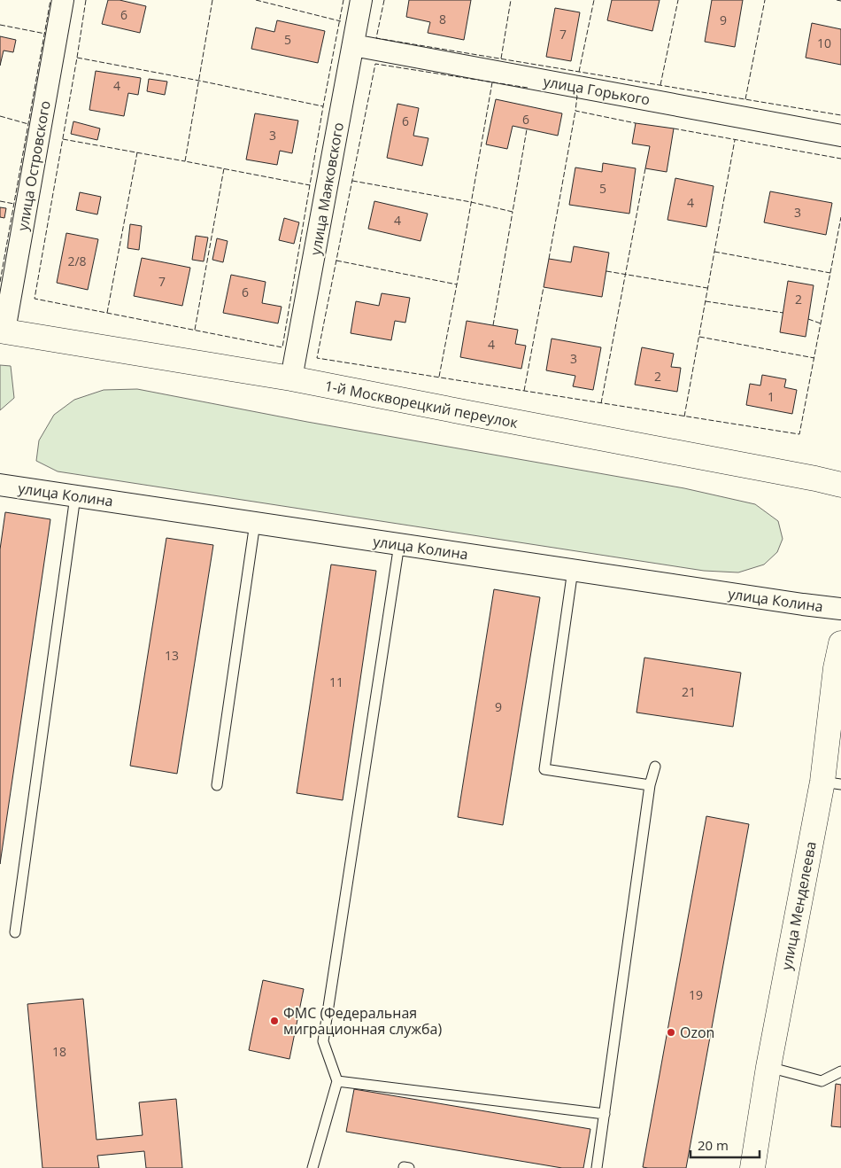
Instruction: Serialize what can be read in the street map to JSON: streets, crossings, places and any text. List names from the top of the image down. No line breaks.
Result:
{"streets":{"street":["улица Горького","улица Островского","улица Маяковского","1-й Москворецкий переулок","улица Колина","улица Менделеева"]},"crossings":[["улица Горького","улица Маяковского"],["улица Островского","1-й Москворецкий переулок"],["улица Маяковского","1-й Москворецкий переулок"]],"places":["ФМС (Федеральная миграционная служба)","Ozon"],"house_numbers":["6","8","9","7","5","10","4","6","6","3","5","4","3","4","2/8","7","6","2","4","3","2","1","13","11","21","9","19","18"],"scale_bar":"20 m"}
